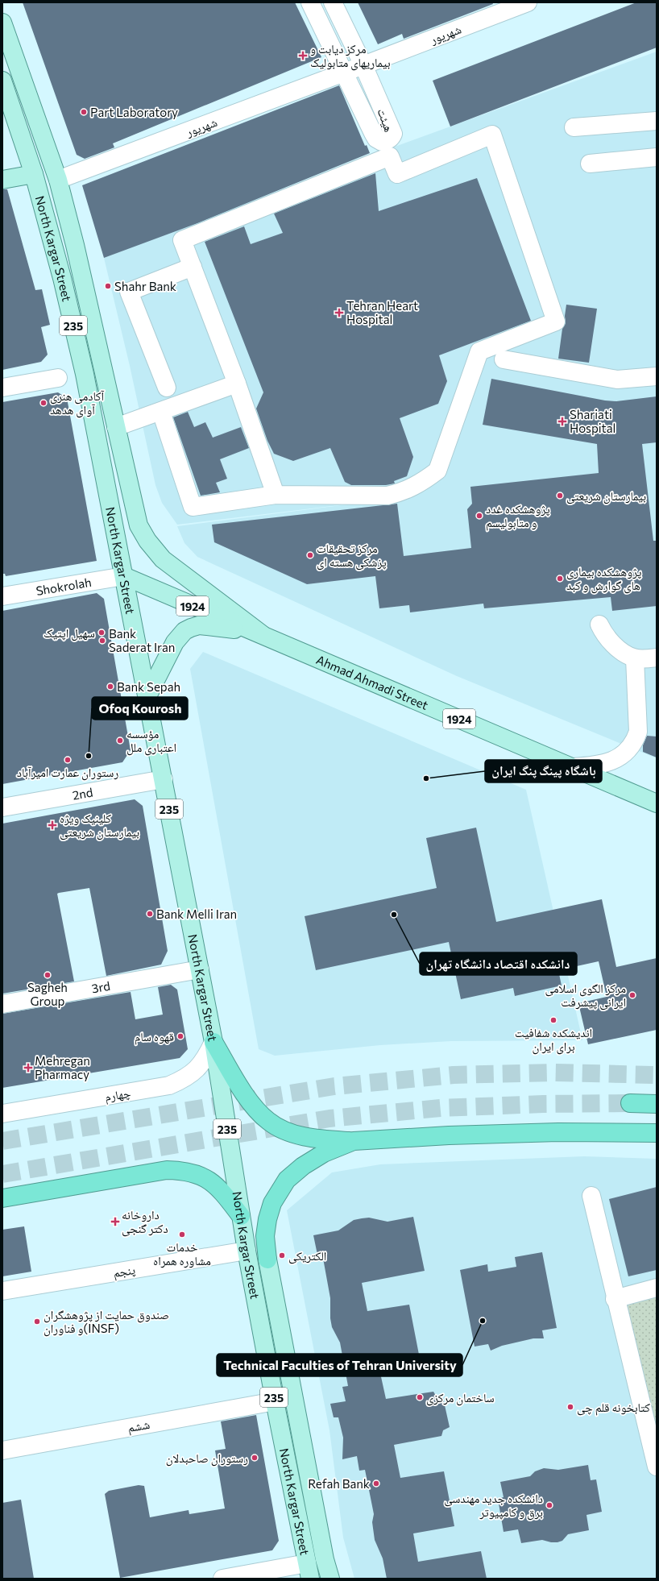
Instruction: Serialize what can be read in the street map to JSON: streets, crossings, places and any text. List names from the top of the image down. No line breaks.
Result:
{"streets":{"main road":["North Kargar Street","235","1924","Ahmad Ahmadi Street"],"street":["شهریور","هیئت","Shokrolah","2nd","3rd","چهارم","پنجم","ششم"]},"crossings":[["شهریور","هیئت"],["شهریور","North Kargar Street"],["North Kargar Street","Shokrolah"],["North Kargar Street","Ahmad Ahmadi Street"],["North Kargar Street","2nd"],["North Kargar Street","3rd"],["North Kargar Street","چهارم"],["North Kargar Street","پنجم"],["North Kargar Street","ششم"],["Shokrolah","Ahmad Ahmadi Street"]],"places":{"health":["مرکز دیابت و بیماریهای متابولیک","Tehran Heart Hospital","Shariati Hospital","کلینیک ویژه بیمارستان شریعتی","Mehregan Pharmacy","داروخانه دکتر گنجی"],"other":["Part Laboratory","Shahr Bank","آکادمی هنری آوای هدهد","بیمارستان شریعتی","پژوهشکده غدد و متابولیسم","مرکز تحقیقات پزشکی هسته ای","پژوهشکده بیماری های گوارش و کبد","سهیل اپتیک","Bank Saderat Iran","Bank Sepah","مؤسسه اعتباری ملل","Ofoq Kourosh","رستوران عمارت امیرآباد","باشگاه پینگ پنگ ایران","Bank Melli Iran","دانشکده اقتصاد دانشگاه تهران","Sagheh Group","مرکز الگوی اسلامی ایرانی پیشرفت","اندیشکده شفافیت برای ایران","قهوه سام","خدمات مشاوره همراه","الکتریکی","Technical Faculties of Tehran University","صندوق حمایت از پژوهشگران و فناوران(INSF)","ساختمان مرکزی","کتابخونه قلم چی","رستوران صاحبدلان","Refah Bank","دانشکده جدید مهندسی برق و کامپیوتر"]}}
